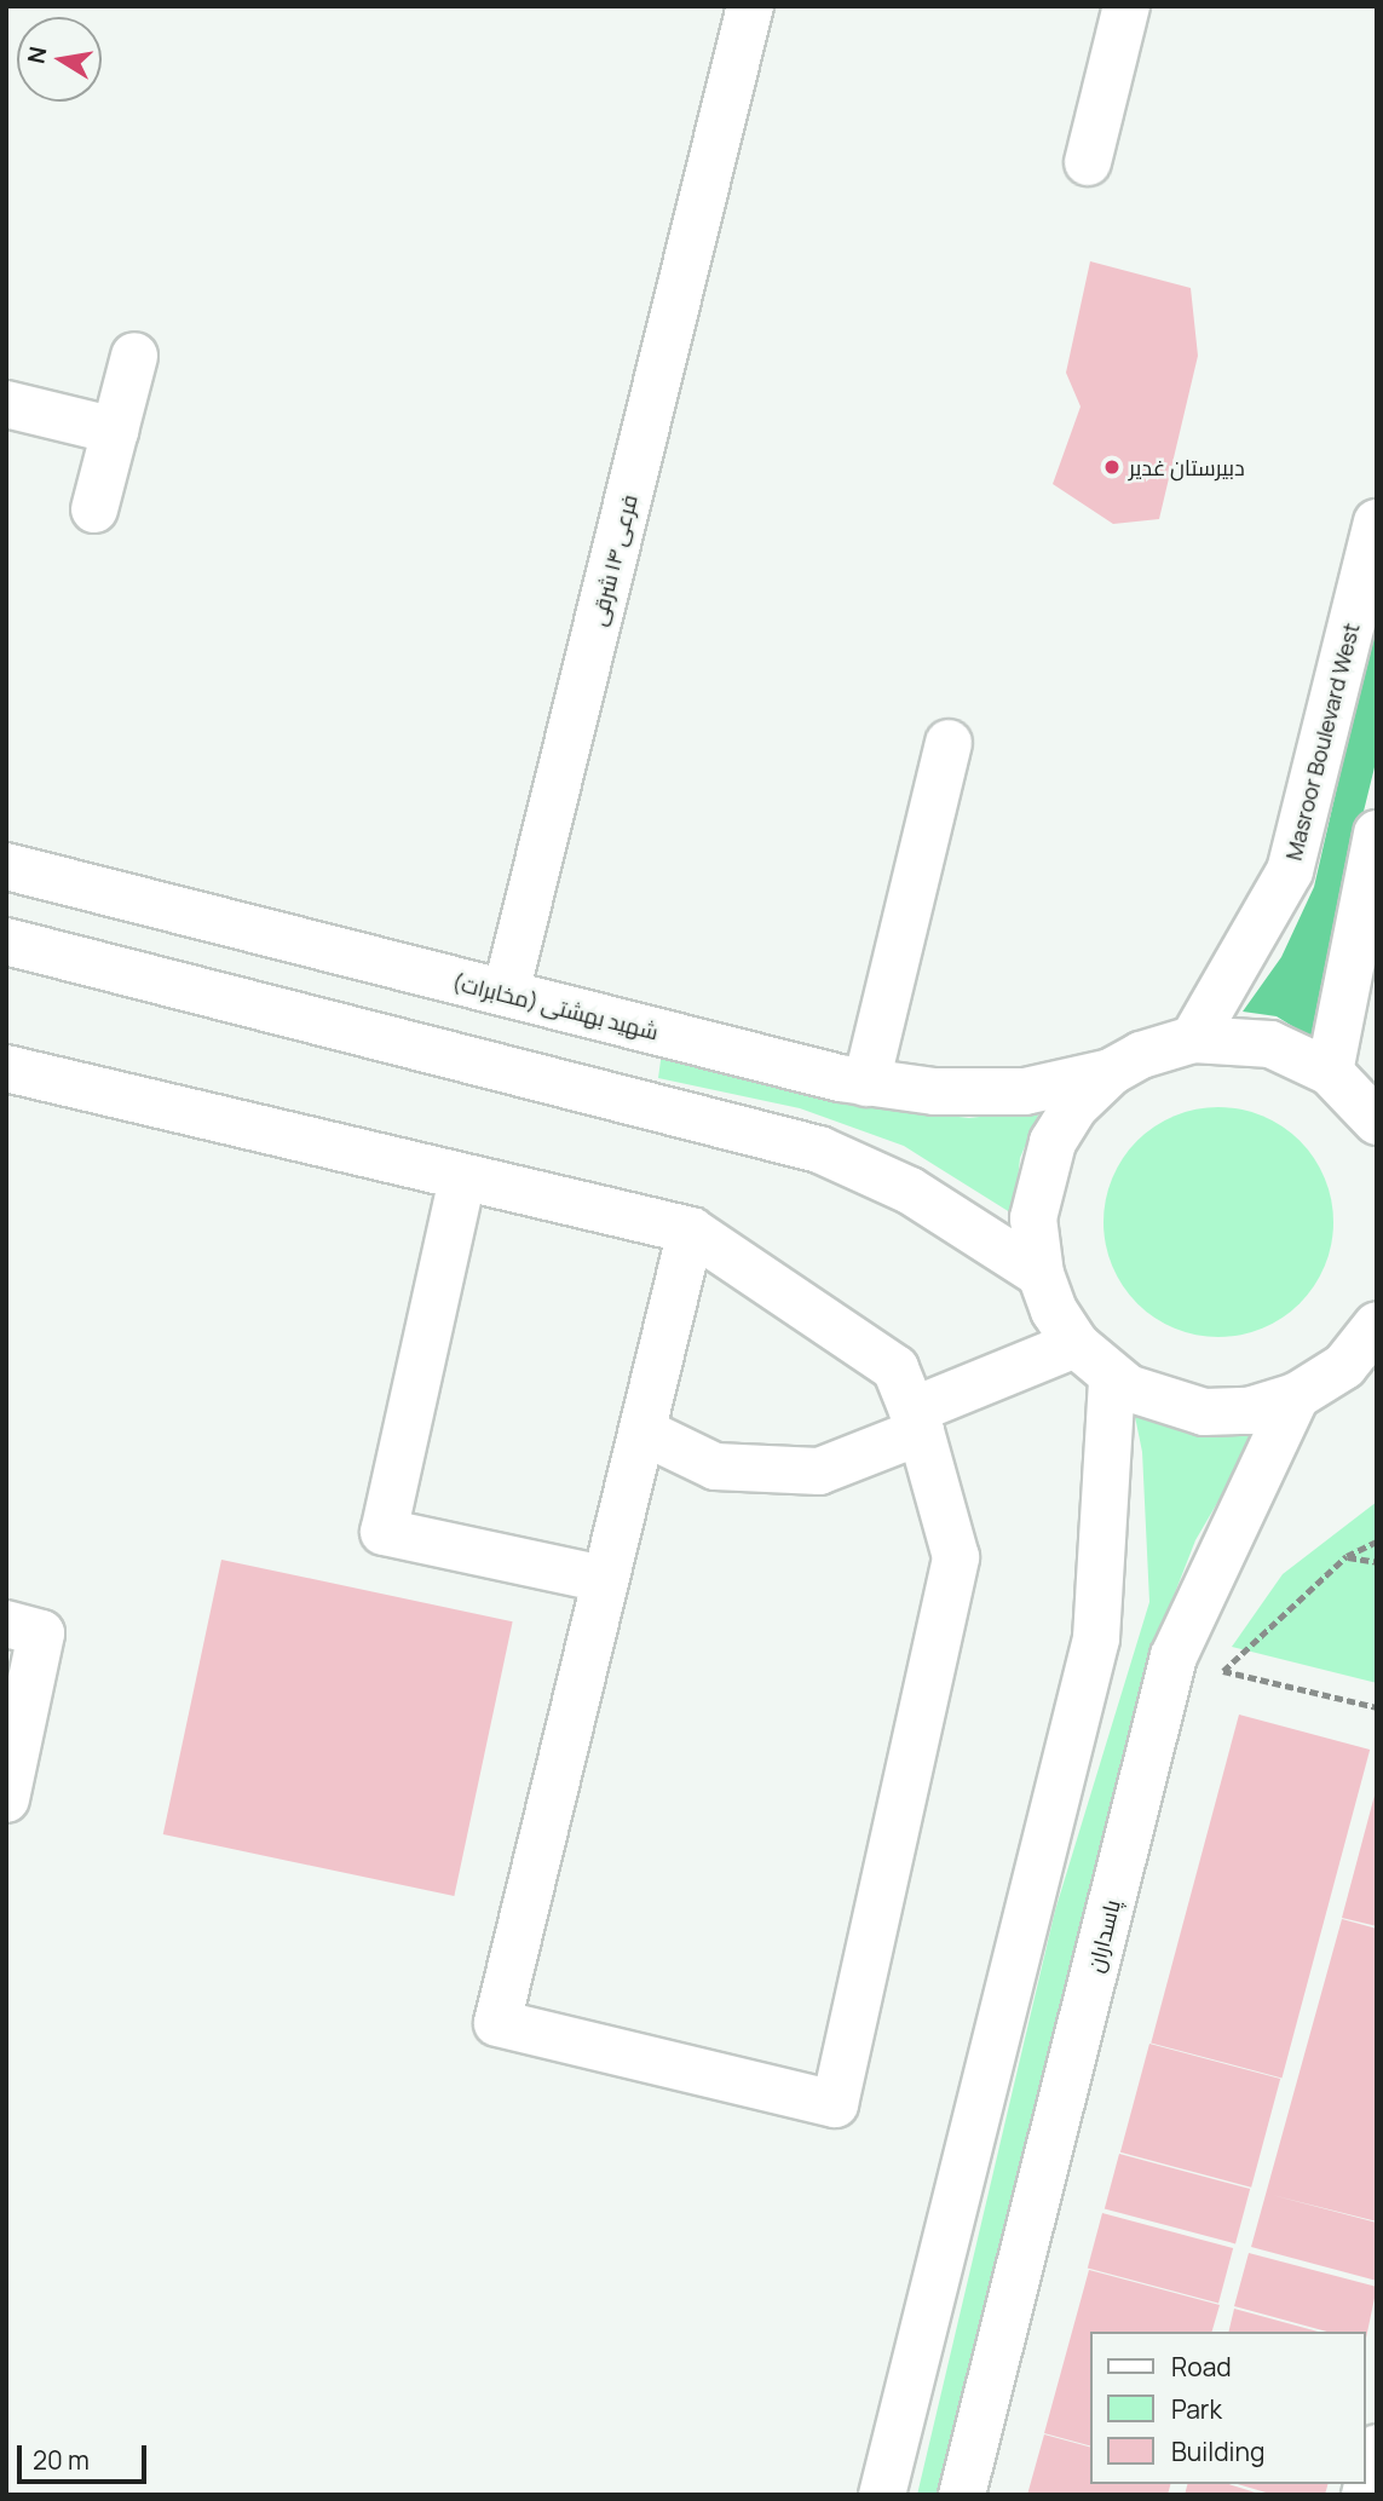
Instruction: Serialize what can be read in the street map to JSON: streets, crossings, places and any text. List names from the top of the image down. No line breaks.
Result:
{"streets":{"main road":["فرعی ۱۴ شرقی","Masroor Boulevard West","شهید بهشتی (مخابرات)","پاسداران"]},"crossings":[["فرعی ۱۴ شرقی","شهید بهشتی (مخابرات)"]],"places":["دبیرستان غدیر"],"legend":["Road","Park","Building"],"scale_bar":"20 m","north":"left"}
